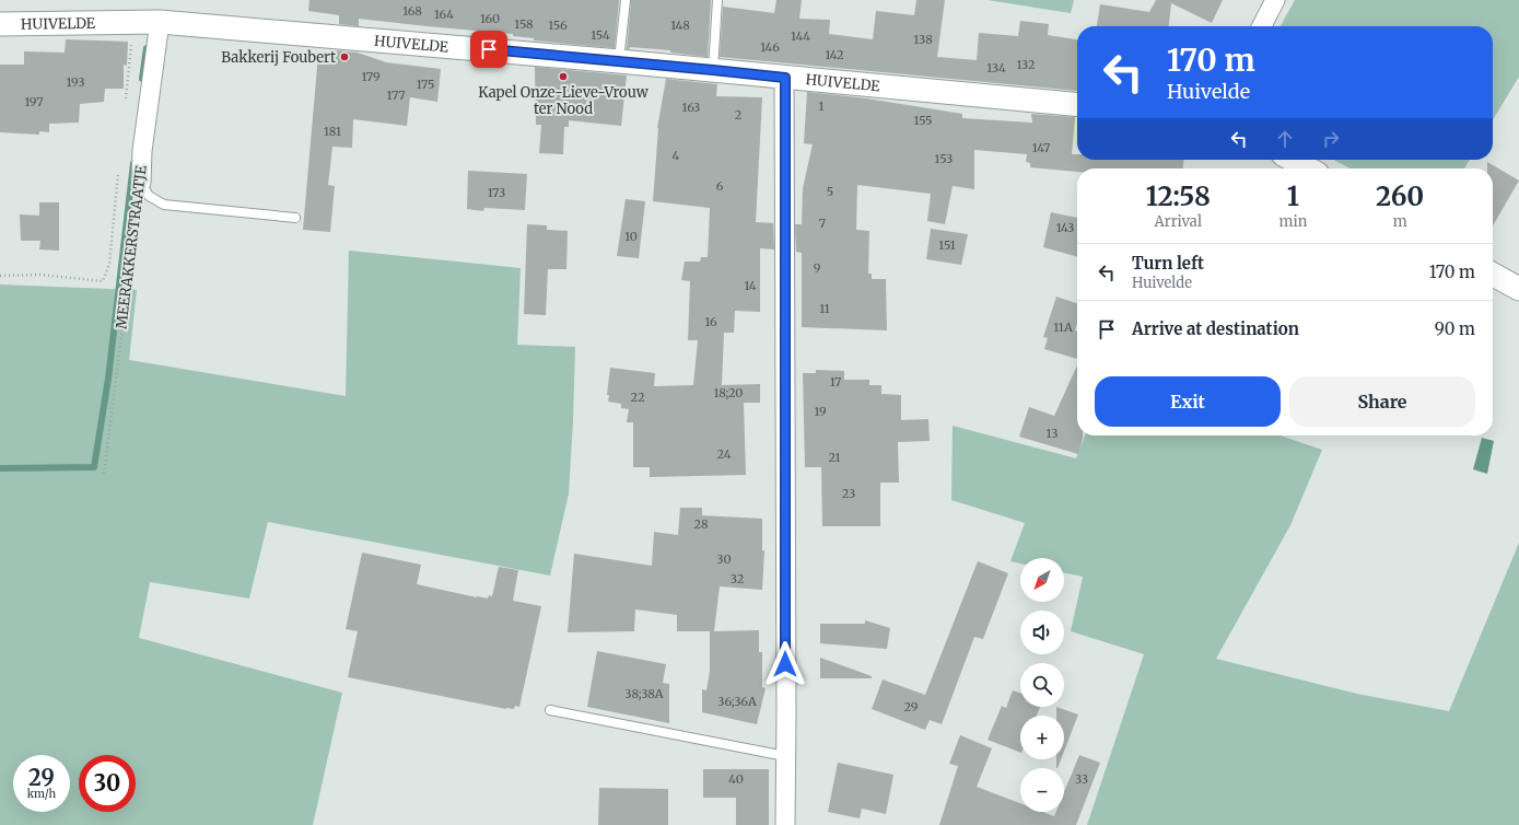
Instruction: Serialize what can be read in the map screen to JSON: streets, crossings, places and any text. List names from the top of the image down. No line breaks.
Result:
{"streets":{"street":["HUIVELDE","MEERAKKERSTRAATJE"]},"crossings":[["HUIVELDE","MEERAKKERSTRAATJE"]],"places":["Bakkerij Foubert","Kapel Onze-Lieve-Vrouw ter Nood"],"house_numbers":["168","164","160","158","156","148","154","144","138","146","142","132","134","179","193","175","177","197","1","163","2","155","181","147","4","153","6","5","173","7","143","10","151","9","14","11","16","11A","17","18;20","22","19","13","24","21","23","28","30","32","38;38A","36;36A","29","40","33"],"north":"bottom left","page":{"turn":["170 m","Huivelde"],"eta":["12:58","Arrival","1","min","260","m"],"list":[{"name":"Turn left","note":"Huivelde","value":"170 m"},{"name":"Arrive at destination","value":"90 m"}],"buttons":["Exit","Share"],"map_buttons":["+","−"],"speed":"29 km/h","limit":"30"}}
